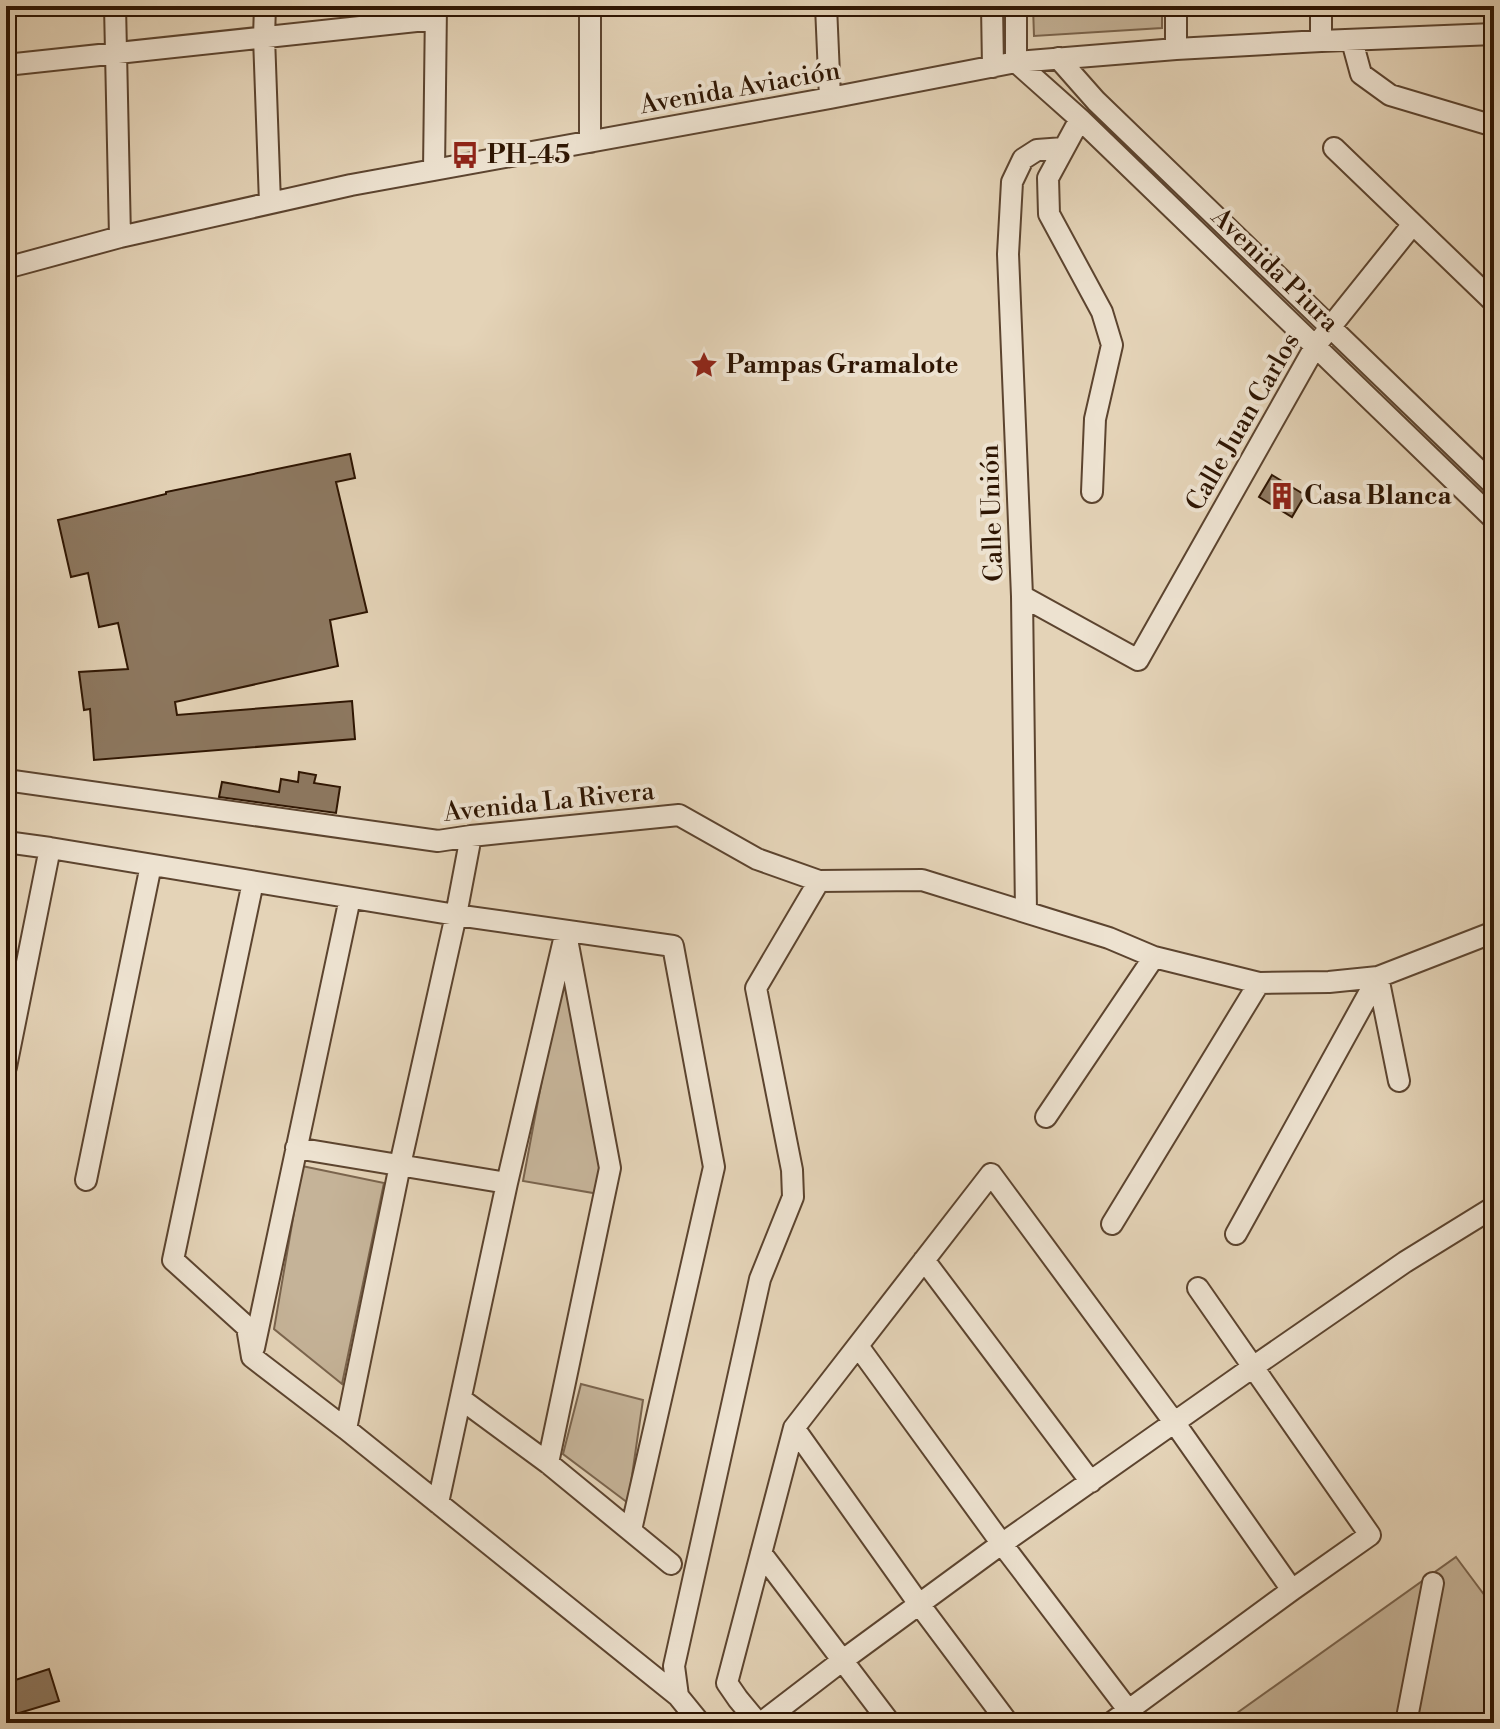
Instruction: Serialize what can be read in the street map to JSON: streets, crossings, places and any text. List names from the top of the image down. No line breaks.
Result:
{"streets":{"street":["Avenida Aviación","Avenida Piura","Calle Juan Carlos","Calle Unión","Avenida La Rivera"]},"crossings":[["Avenida Aviación","Avenida Piura"],["Avenida Piura","Calle Juan Carlos"],["Calle Juan Carlos","Calle Unión"],["Calle Unión","Avenida La Rivera"]],"places":{"bus stop":["PH-45"],"place":["Pampas Gramalote"],"building":["Casa Blanca"]}}
